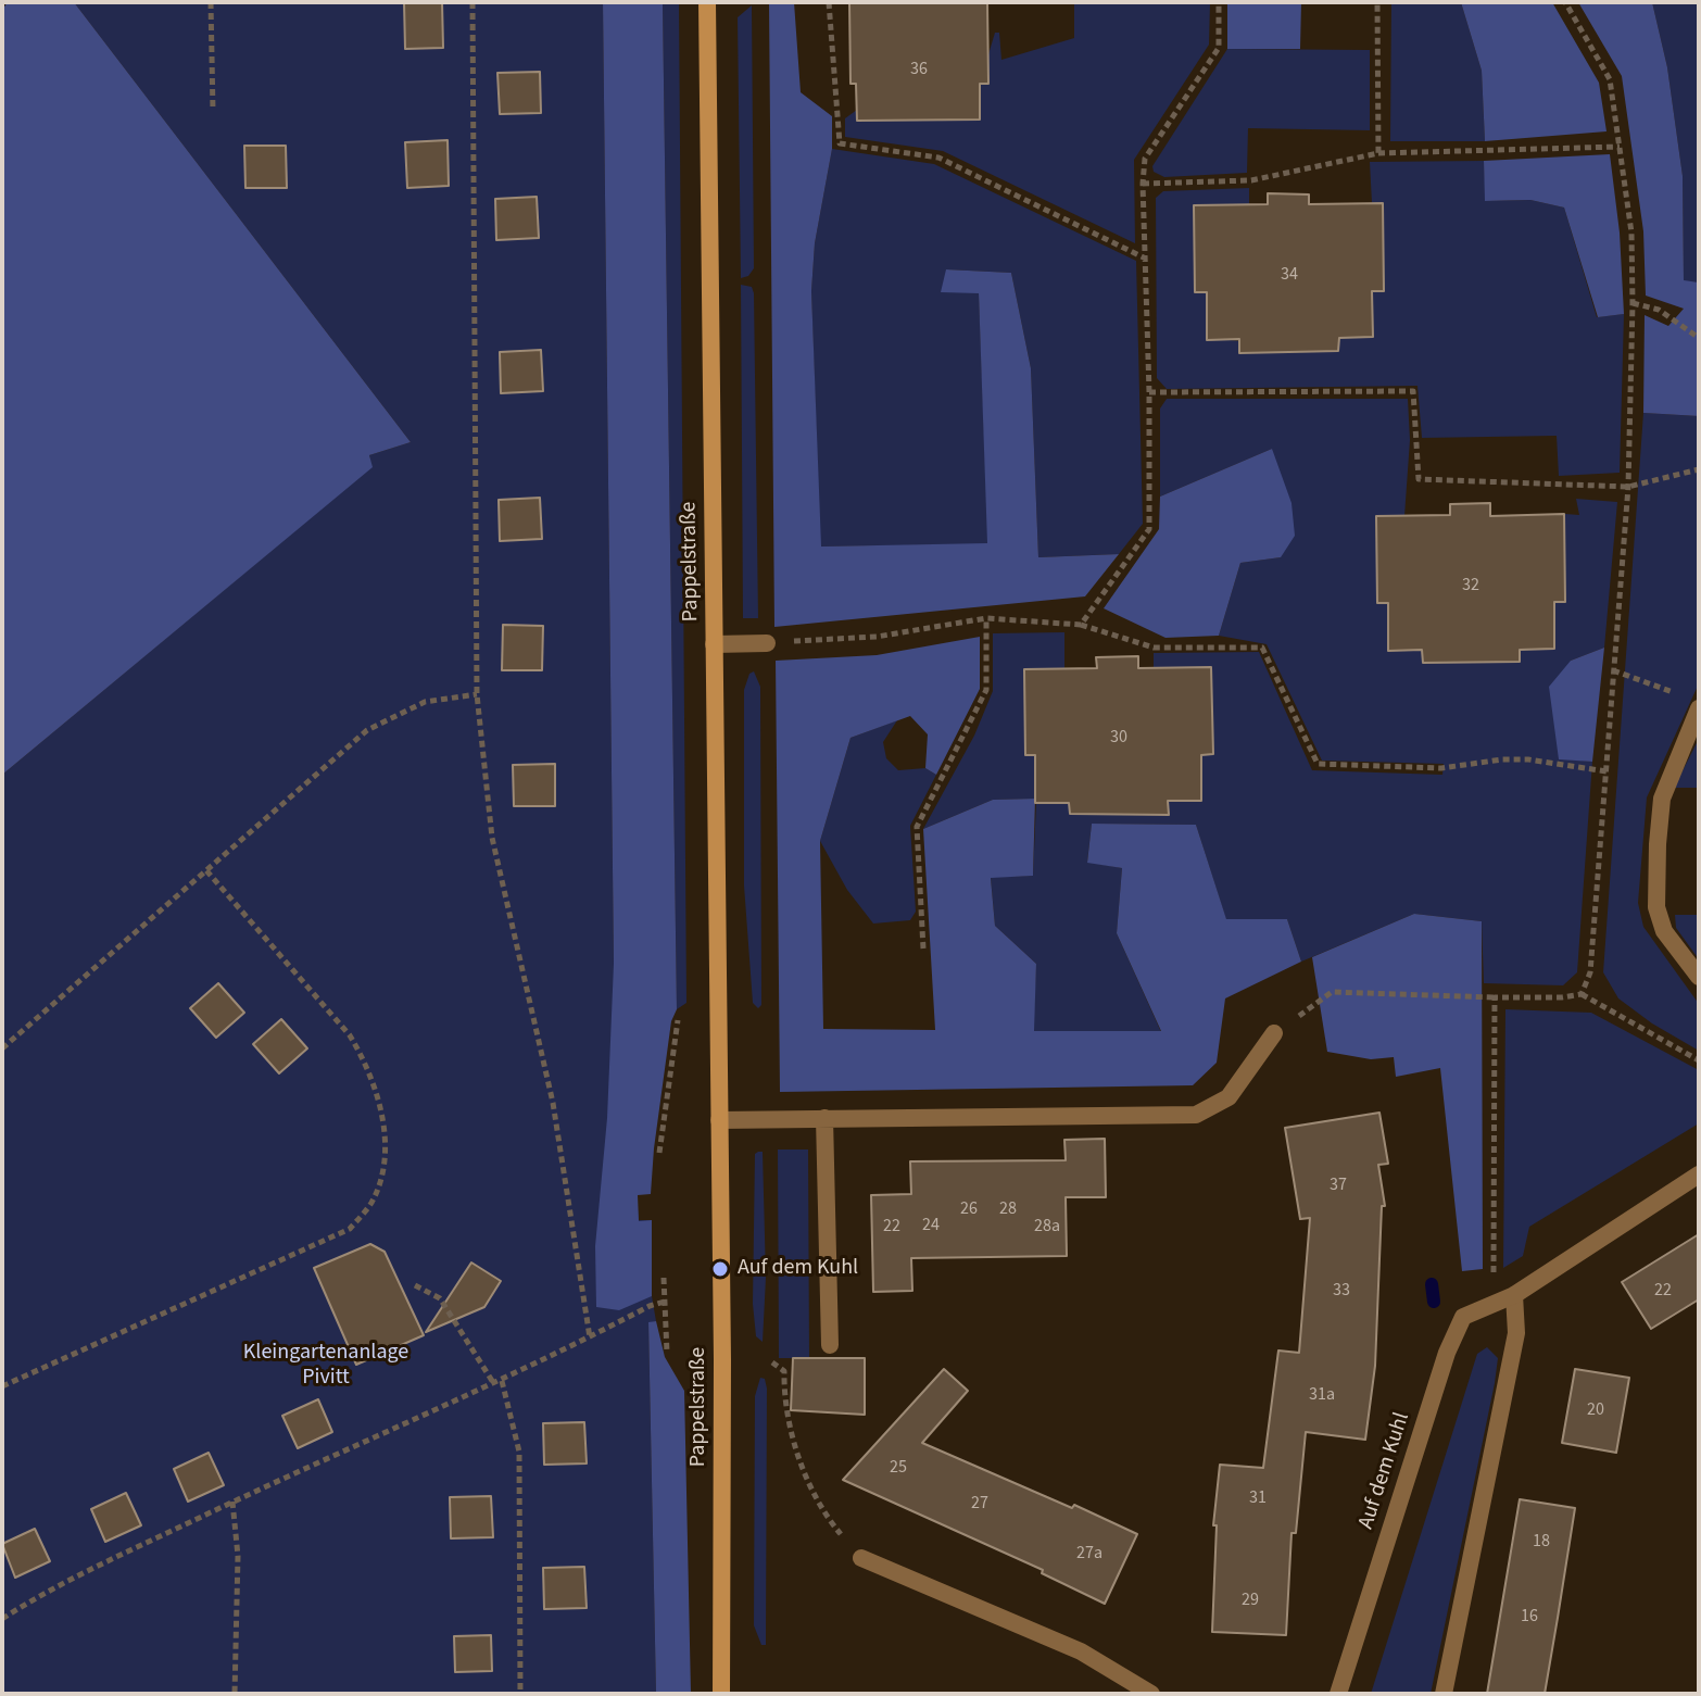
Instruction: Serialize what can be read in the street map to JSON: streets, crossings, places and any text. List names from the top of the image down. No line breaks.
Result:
{"streets":{"street":["Pappelstraße","Auf dem Kuhl"]},"parks":["Kleingartenanlage Pivitt"],"places":["Auf dem Kuhl"],"house_numbers":["36","34","32","30","37","26","28","24","22","28a","33","22","31a","20","25","31","27","18","27a","29","16"]}
